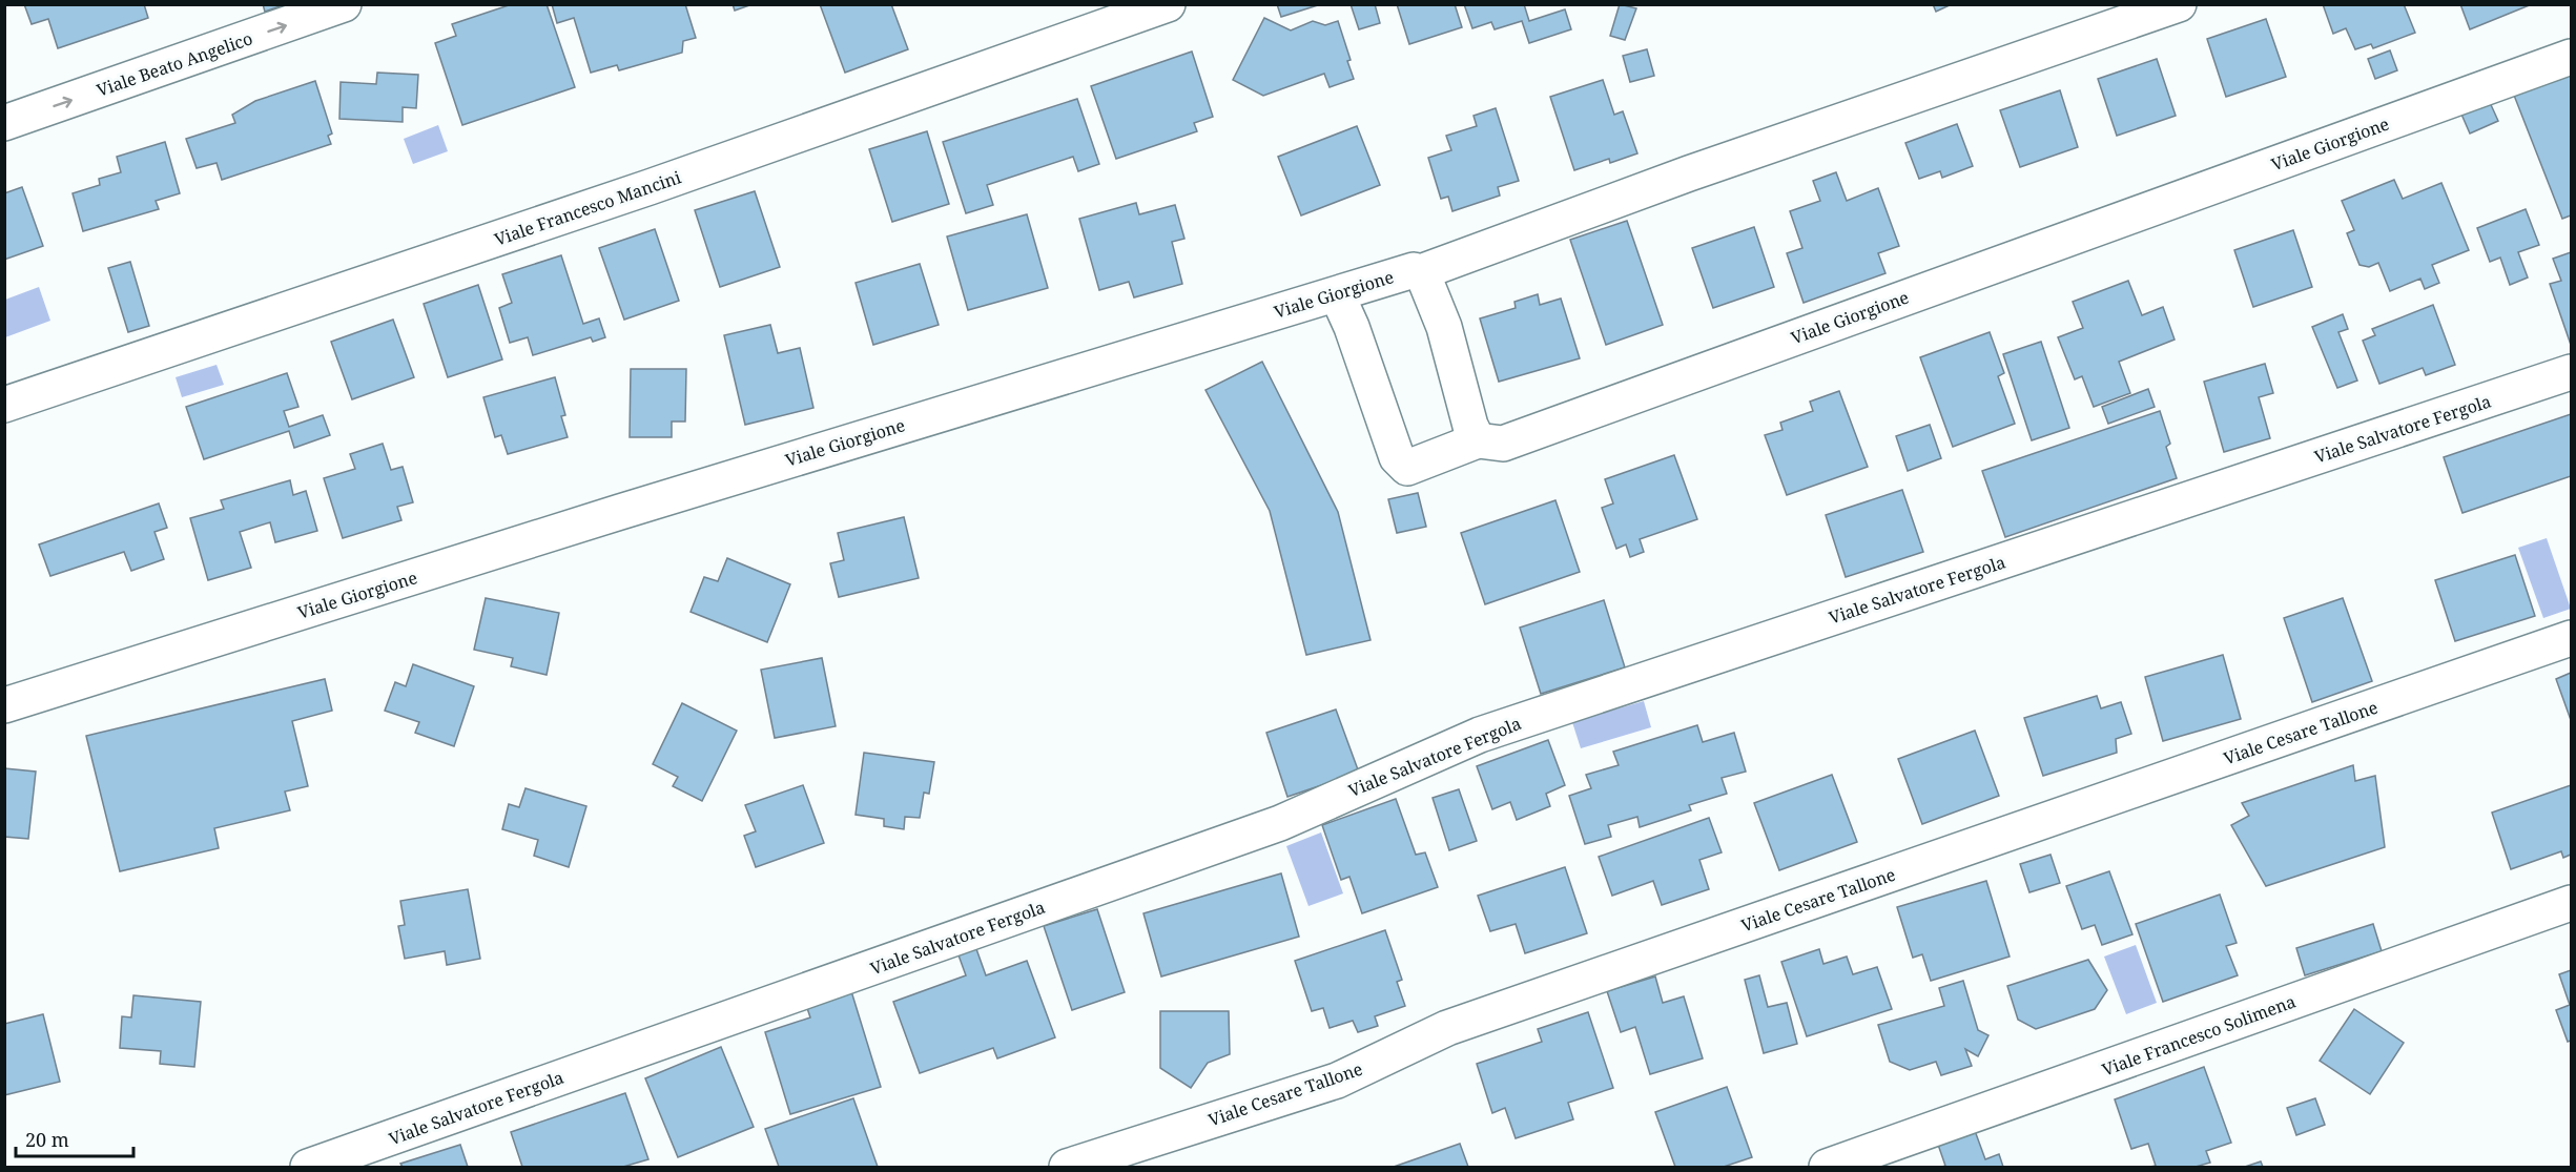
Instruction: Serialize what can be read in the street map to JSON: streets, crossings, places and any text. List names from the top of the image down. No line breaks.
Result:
{"streets":{"street":["Viale Beato Angelico","Viale Giorgione","Viale Francesco Mancini","Viale Salvatore Fergola","Viale Cesare Tallone","Viale Francesco Solimena"]},"one_way":["Viale Beato Angelico"],"scale_bar":"20 m"}
